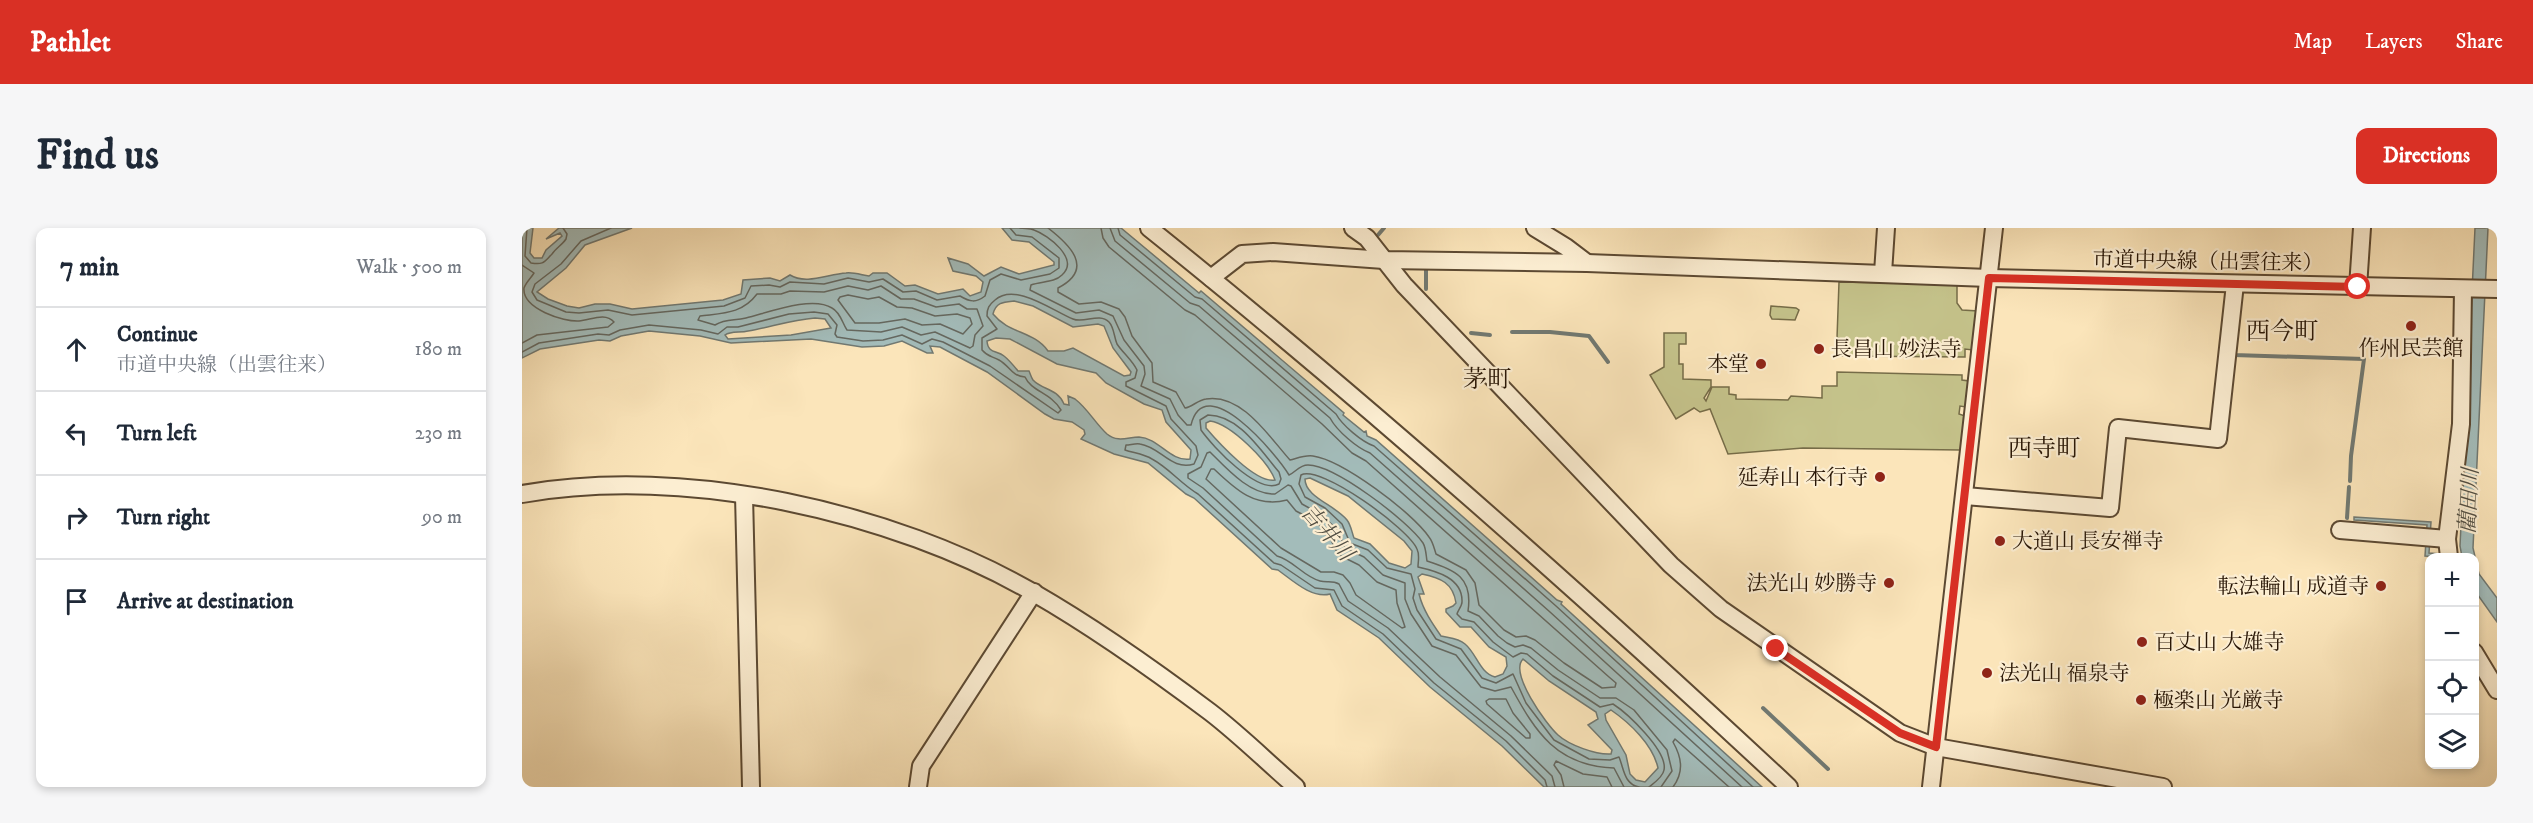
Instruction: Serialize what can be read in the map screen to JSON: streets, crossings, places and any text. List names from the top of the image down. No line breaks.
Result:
{"streets":{"street":["市道中央線（出雲往来）"]},"districts":["西今町","茅町","西寺町"],"water":["藺田川","吉井川"],"places":["作州民芸館","長昌山 妙法寺","本堂","延寿山 本行寺","大道山 長安禅寺","法光山 妙勝寺","転法輪山 成道寺","百丈山 大雄寺","法光山 福泉寺","極楽山 光厳寺"],"page":{"header":"Pathlet","nav":["Map","Layers","Share"],"buttons":"Directions","title":"Find us","heading":["7 min","Walk · 500 m"],"list":[["Continue","市道中央線（出雲往来）","180 m"],["Turn left","230 m"],["Turn right","90 m"],"Arrive at destination"],"map_buttons":["+","−"]}}
